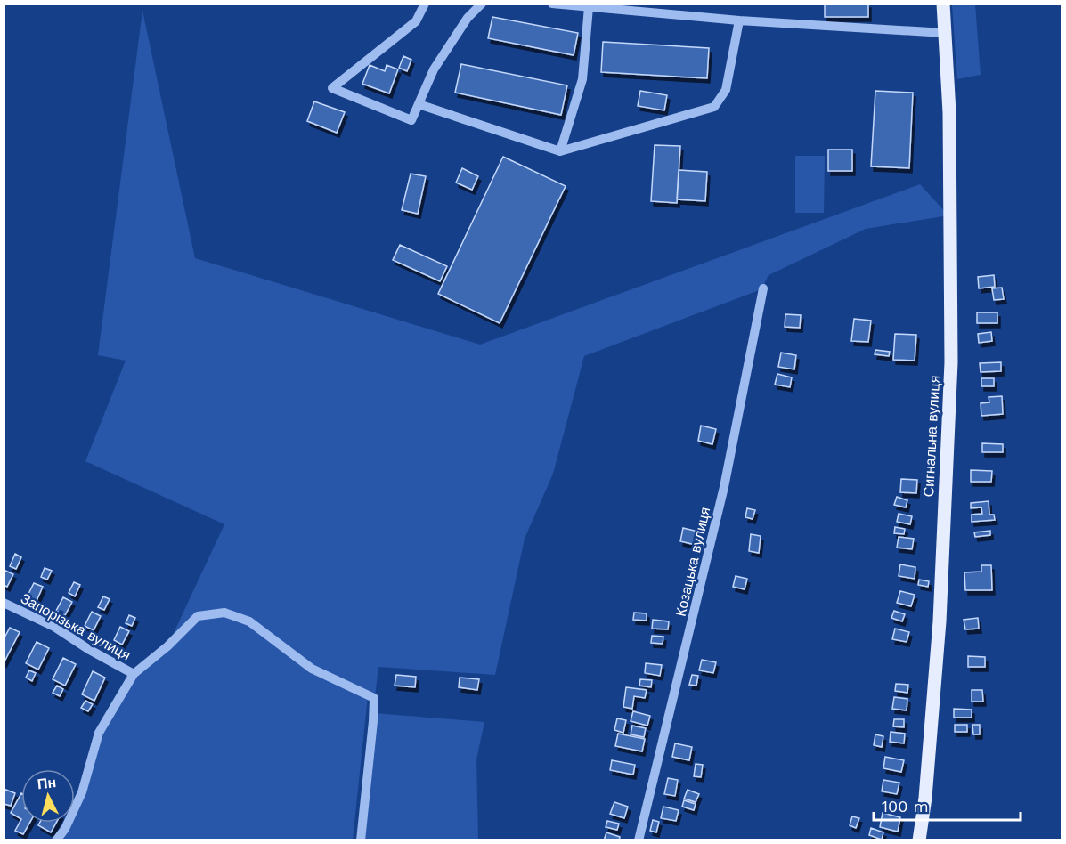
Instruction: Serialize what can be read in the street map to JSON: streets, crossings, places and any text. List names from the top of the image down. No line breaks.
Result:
{"streets":{"main road":["Сигнальна вулиця"],"street":["Козацька вулиця","Запорізька вулиця"]},"scale_bar":"100 m","north":"top"}
